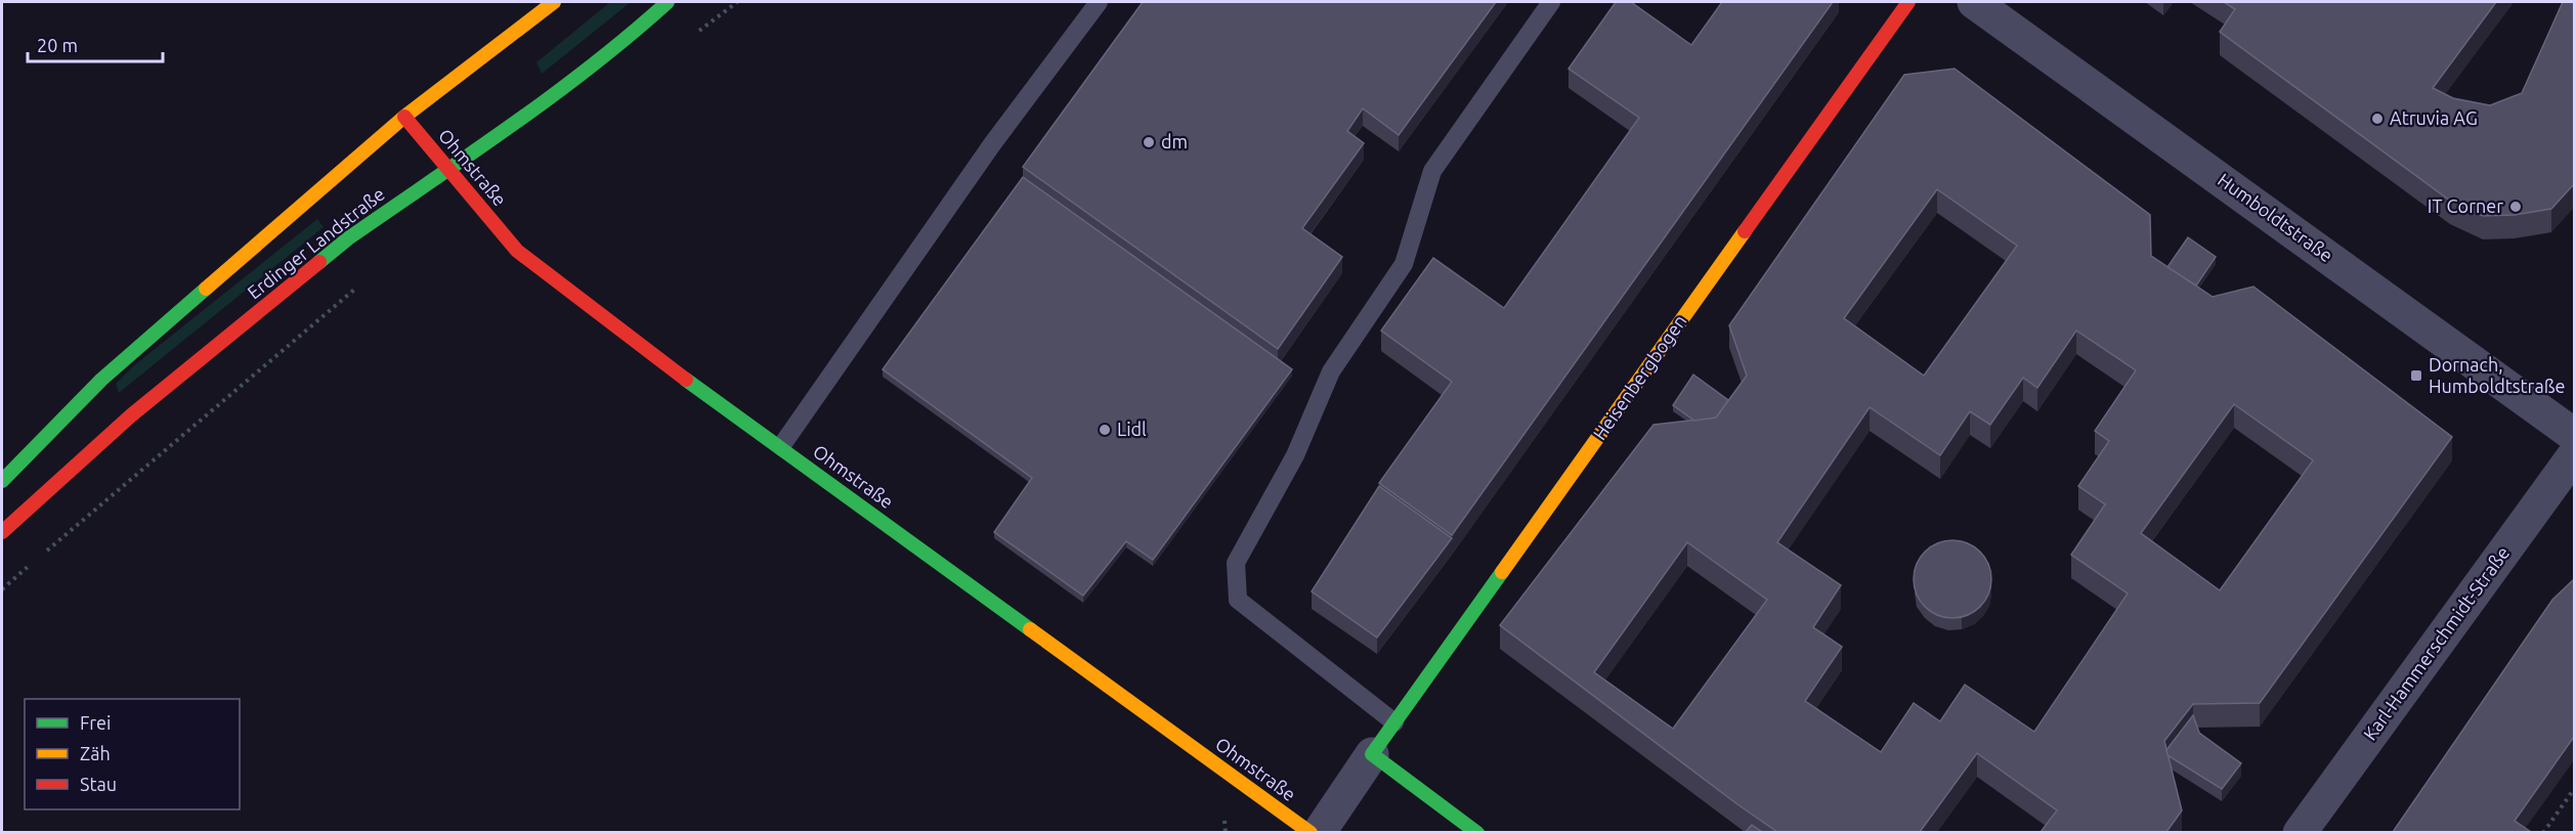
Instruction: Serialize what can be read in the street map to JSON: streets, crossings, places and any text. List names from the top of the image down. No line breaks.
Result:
{"streets":{"street":["Ohmstraße","Humboldtstraße","Erdinger Landstraße","Heisenbergbogen","Karl-Hammerschmidt-Straße"]},"crossings":[["Ohmstraße","Erdinger Landstraße"]],"places":{"other":["Atruvia AG","dm","IT Corner","Lidl"],"transit":["Dornach, Humboldtstraße"]},"legend":["Frei","Zäh","Stau"],"scale_bar":"20 m"}
